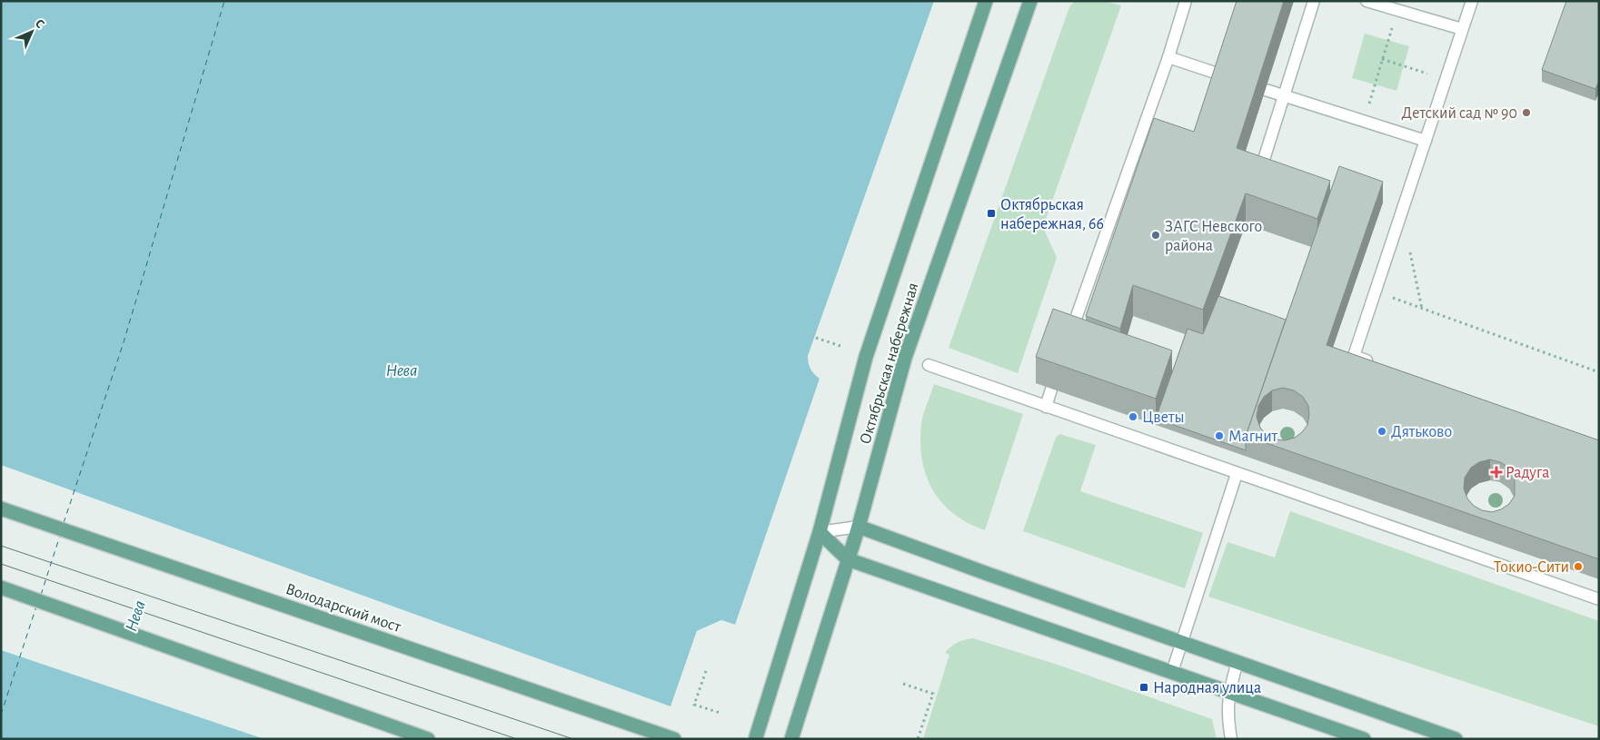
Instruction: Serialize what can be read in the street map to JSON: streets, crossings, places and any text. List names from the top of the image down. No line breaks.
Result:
{"streets":{"main road":["Октябрьская набережная","Володарский мост"]},"water":["Нева"],"places":{"other":["Детский сад № 90","ЗАГС Невского района","Цветы","Дятьково","Магнит","Токио-Сити"],"transit":["Октябрьская набережная, 66","Народная улица"],"health":["Радуга"]},"north":"top right"}
